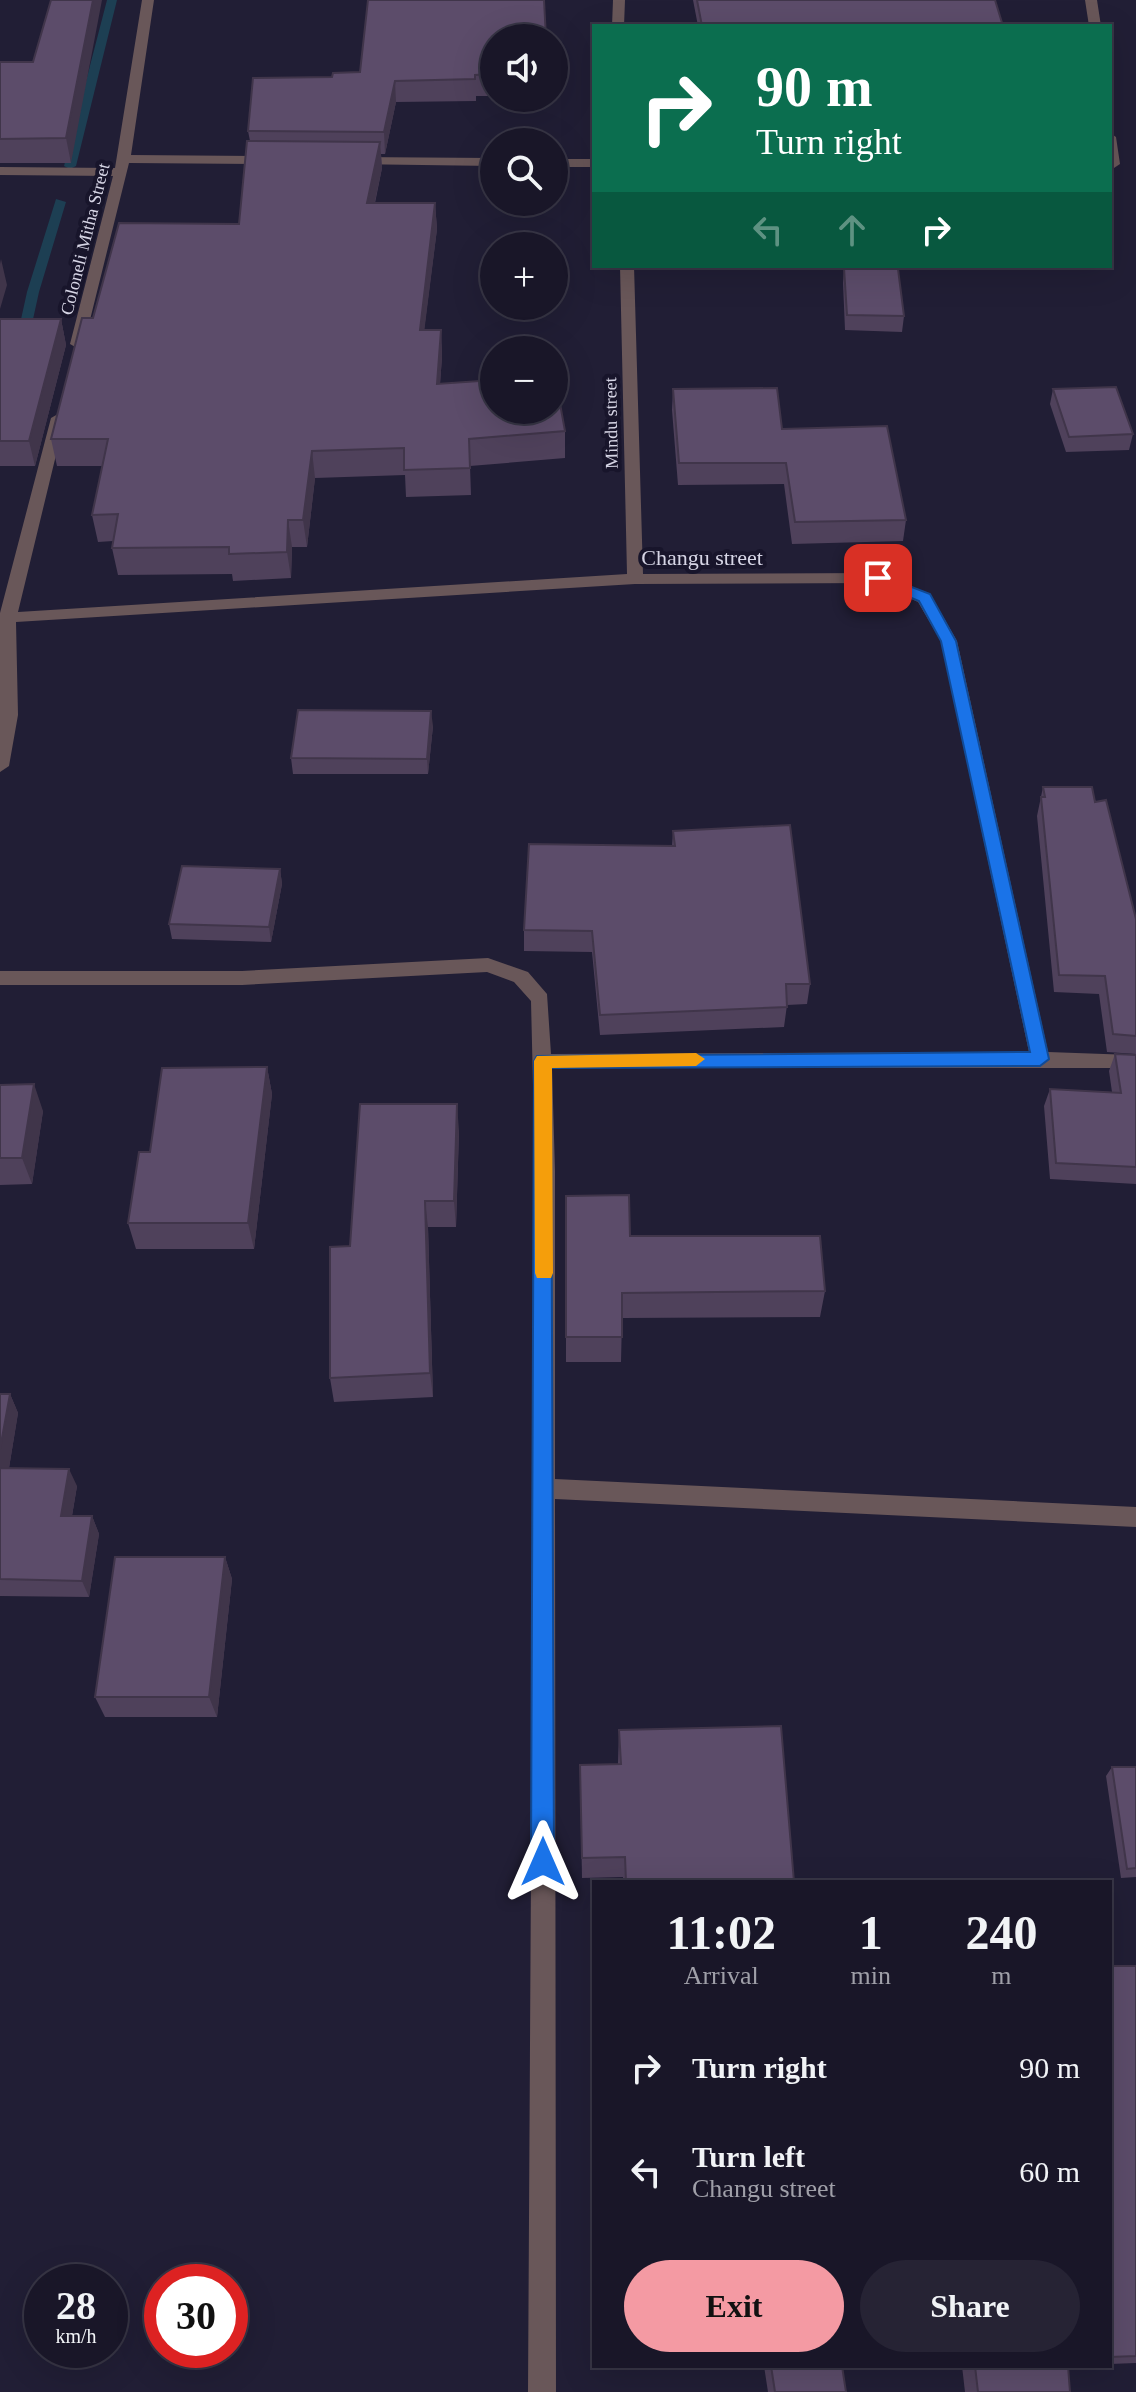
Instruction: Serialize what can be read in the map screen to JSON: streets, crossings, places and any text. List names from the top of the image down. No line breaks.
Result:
{"streets":{"street":["Coloneli Mitha Street","Mindu street","Changu street"]},"crossings":[["Mindu street","Changu street"]],"page":{"map_buttons":["+","−"],"turn":["90 m","Turn right"],"eta":["11:02","Arrival","1","min","240","m"],"list":[{"name":"Turn right","value":"90 m"},{"name":"Turn left","note":"Changu street","value":"60 m"}],"buttons":["Exit","Share"],"speed":"28 km/h","limit":"30"}}
